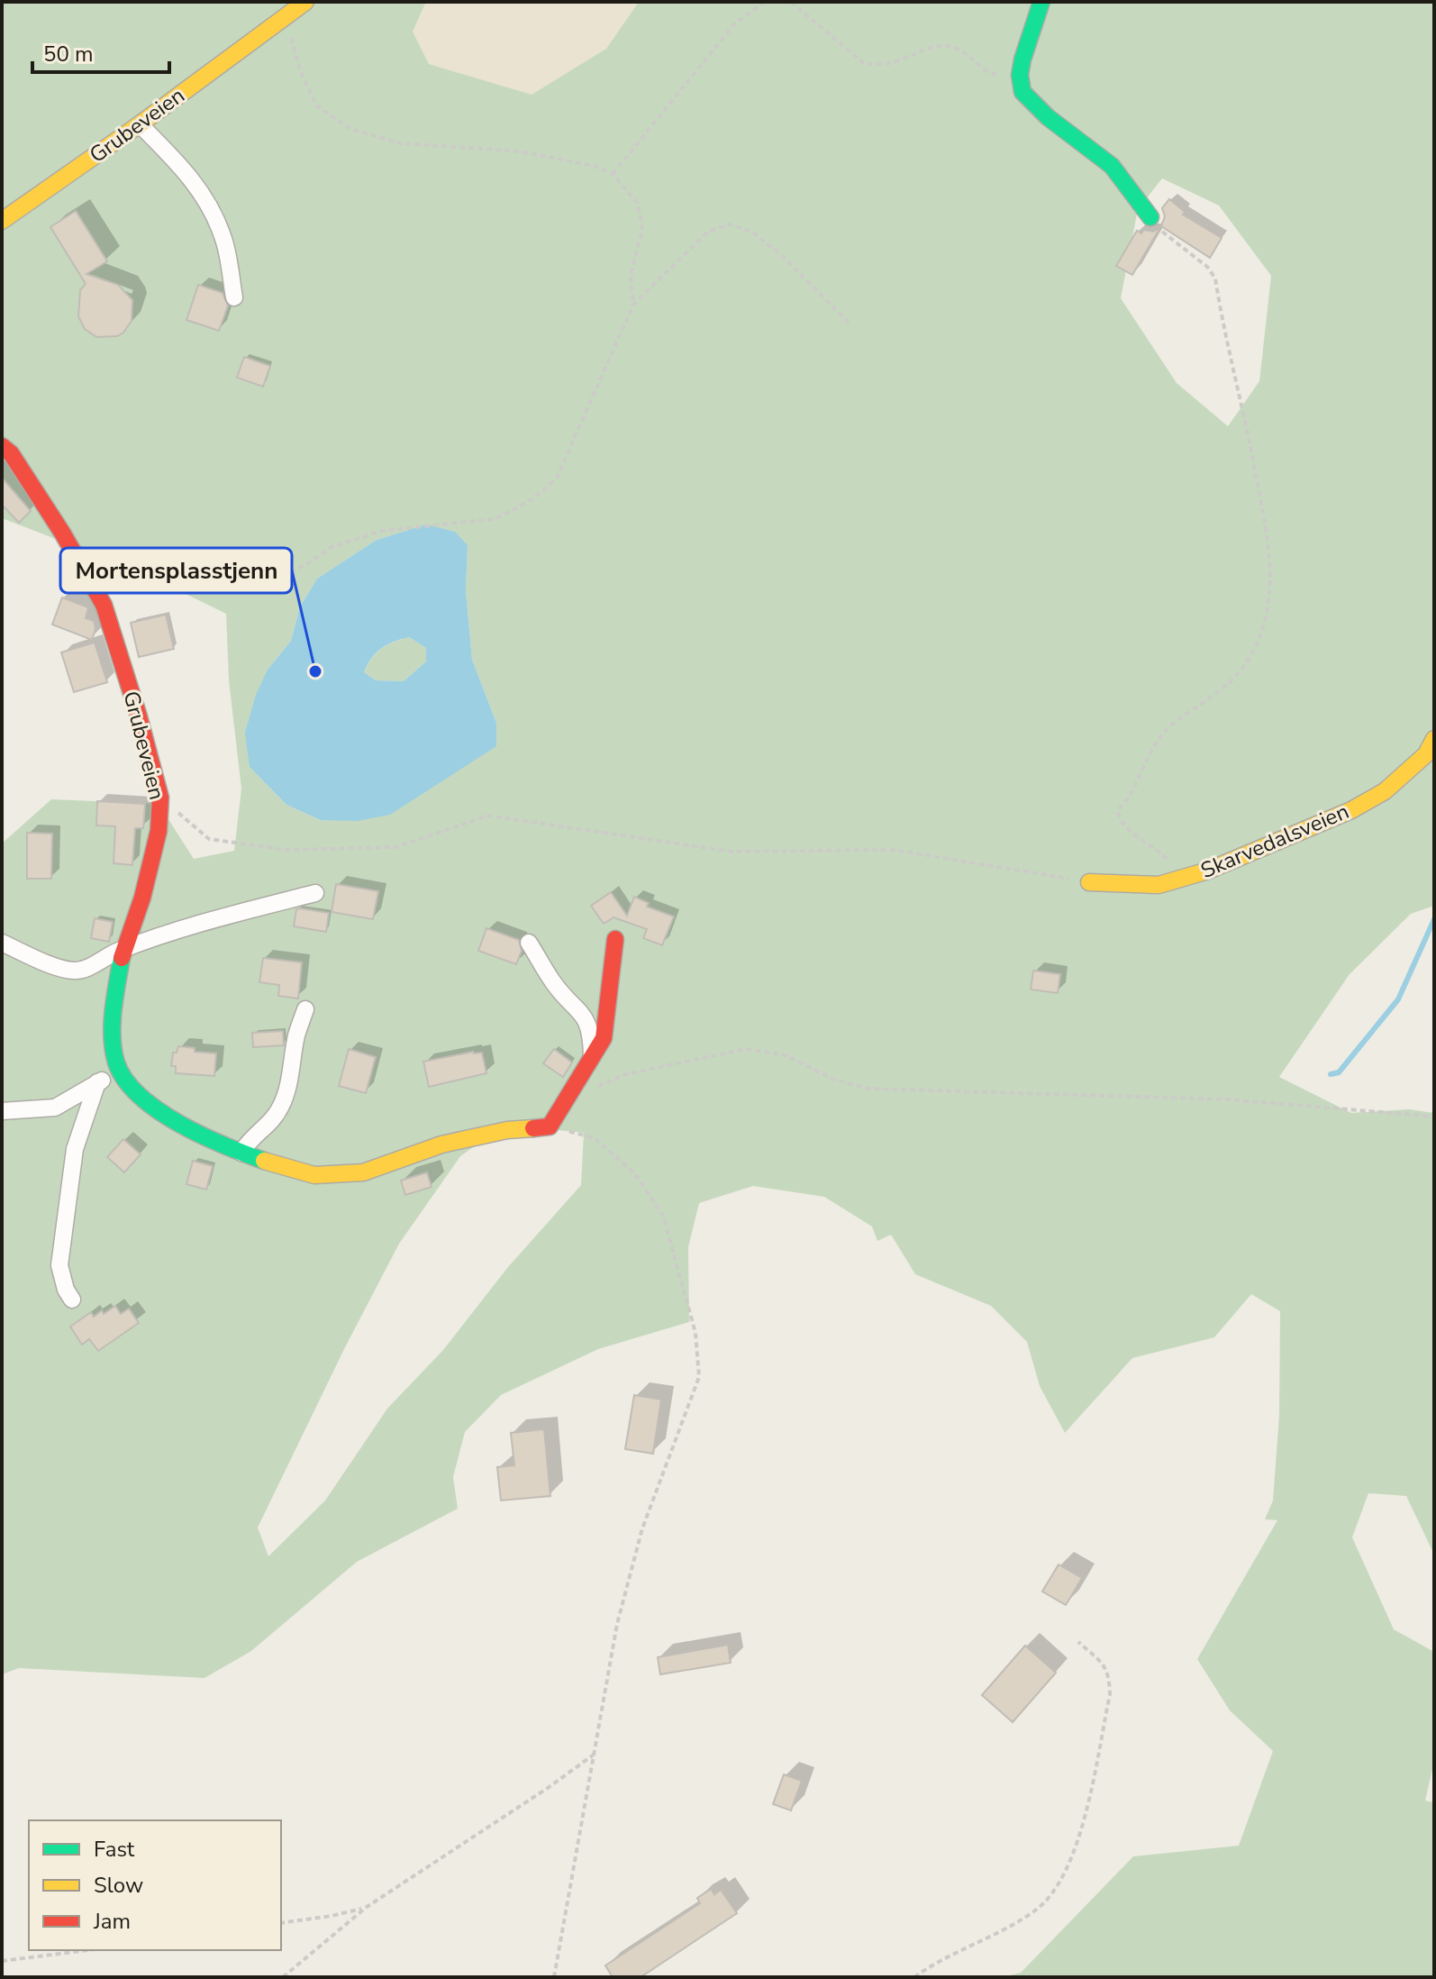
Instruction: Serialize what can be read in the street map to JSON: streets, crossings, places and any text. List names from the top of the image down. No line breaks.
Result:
{"streets":{"street":["Grubeveien","Skarvedalsveien"]},"places":["Mortensplasstjenn"],"legend":["Fast","Slow","Jam"],"scale_bar":"50 m"}
